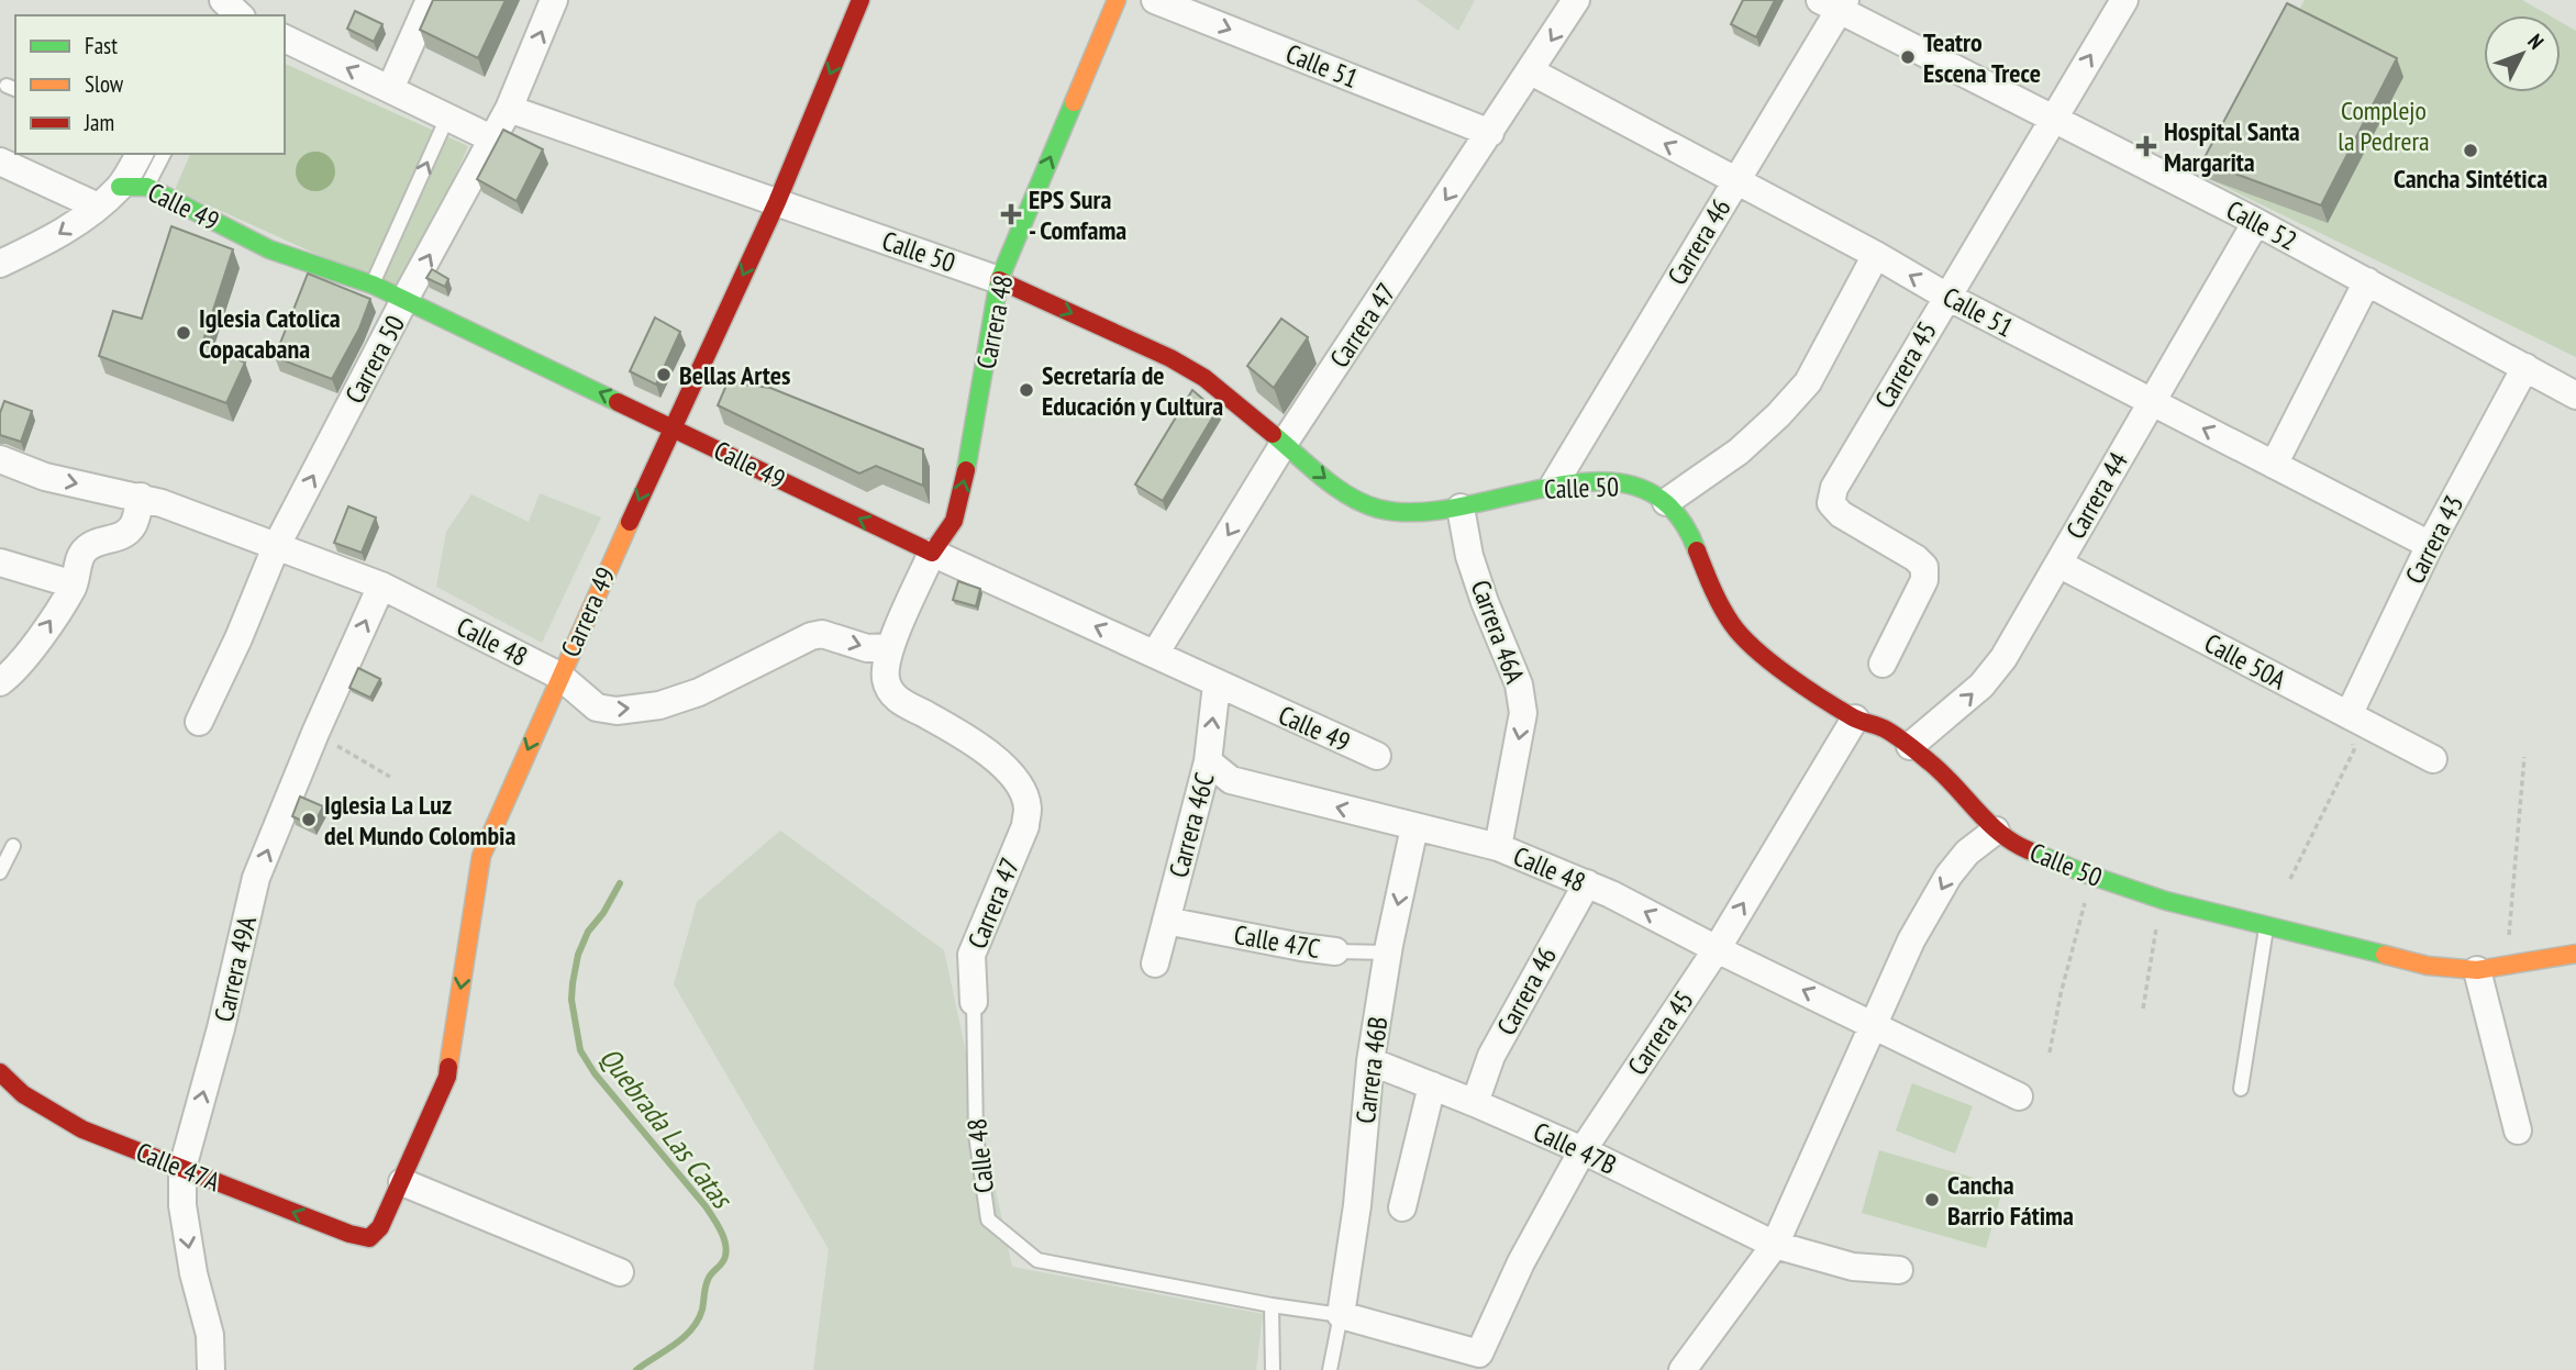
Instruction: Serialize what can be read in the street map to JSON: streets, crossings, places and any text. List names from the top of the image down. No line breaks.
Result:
{"streets":{"street":["Calle 51","Calle 49","Calle 52","Carrera 46","Calle 50","Carrera 48","Carrera 47","Carrera 50","Carrera 45","Carrera 44","Carrera 43","Carrera 49","Carrera 46A","Calle 48","Calle 50A","Carrera 46C","Calle 47C","Carrera 49A","Carrera 46B","Calle 47B","Calle 47A"]},"crossings":[["Calle 51","Carrera 46"],["Calle 51","Carrera 47"],["Calle 51","Carrera 45"],["Calle 51","Carrera 44"],["Calle 51","Carrera 43"],["Calle 49","Carrera 48"],["Calle 49","Carrera 47"],["Calle 49","Carrera 50"],["Calle 49","Carrera 49"],["Calle 49","Carrera 46C"],["Calle 52","Carrera 46"],["Calle 52","Carrera 45"],["Calle 52","Carrera 44"],["Calle 52","Carrera 43"],["Carrera 46","Calle 50"],["Carrera 46","Calle 48"],["Carrera 46","Calle 47B"],["Calle 50","Carrera 48"],["Calle 50","Carrera 47"],["Calle 50","Carrera 50"],["Calle 50","Carrera 45"],["Calle 50","Carrera 44"],["Calle 50","Carrera 49"],["Calle 50","Carrera 46A"],["Carrera 48","Carrera 47"],["Carrera 48","Calle 48"],["Carrera 47","Calle 48"],["Carrera 50","Calle 48"],["Carrera 45","Calle 48"],["Carrera 45","Calle 47B"],["Carrera 44","Calle 50A"],["Carrera 43","Calle 50A"],["Carrera 49","Calle 48"],["Carrera 49","Calle 47A"],["Carrera 46A","Calle 48"],["Calle 48","Carrera 46C"],["Calle 48","Carrera 49A"],["Calle 48","Carrera 46B"],["Carrera 46C","Calle 47C"],["Calle 47C","Carrera 46B"],["Carrera 49A","Calle 47A"],["Carrera 46B","Calle 47B"]],"one_way":["Calle 49","Carrera 48","Carrera 47","Carrera 50","Carrera 44","Carrera 49","Carrera 46A","Calle 47A"],"water":["Quebrada Las Catas"],"parks":["Complejo la Pedrera"],"places":{"other":["Teatro Escena Trece","Cancha Sintética","Iglesia Catolica Copacabana","Bellas Artes","Secretaría de Educación y Cultura","Iglesia La Luz del Mundo Colombia","Cancha Barrio Fátima"],"health":["Hospital Santa Margarita","EPS Sura - Comfama"]},"legend":["Fast","Slow","Jam"],"north":"top right"}
